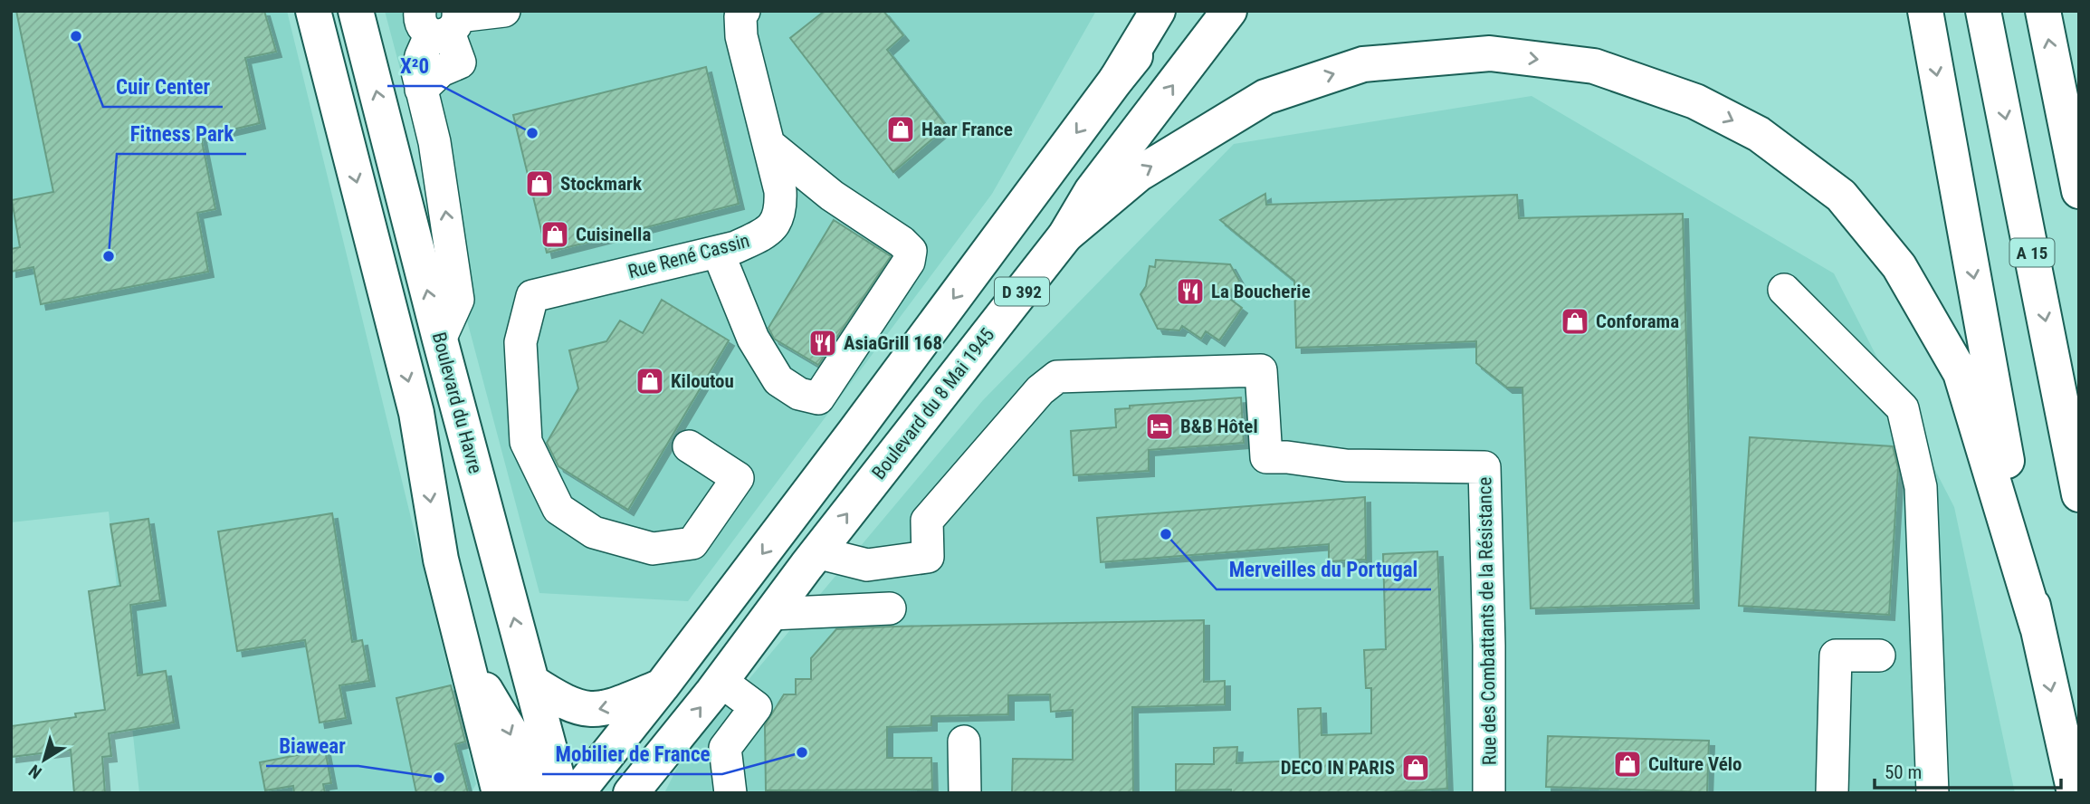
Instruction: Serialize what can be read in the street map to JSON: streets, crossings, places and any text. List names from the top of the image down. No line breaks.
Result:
{"streets":{"main road":["A 15","D 392","Boulevard du Havre","Boulevard du 8 Mai 1945"],"street":["Rue René Cassin","Rue des Combattants de la Résistance"]},"crossings":[["Boulevard du 8 Mai 1945","Rue des Combattants de la Résistance"]],"places":{"other":["Cuir Center","X²0","Fitness Park","Merveilles du Portugal","Mobilier de France","Biawear"],"shop":["Haar France","Stockmark","Cuisinella","Conforama","Kiloutou","Culture Vélo","DECO IN PARIS"],"restaurant":["La Boucherie","AsiaGrill 168"],"hotel":["B&B Hôtel"]},"scale_bar":"50 m","north":"bottom left"}
